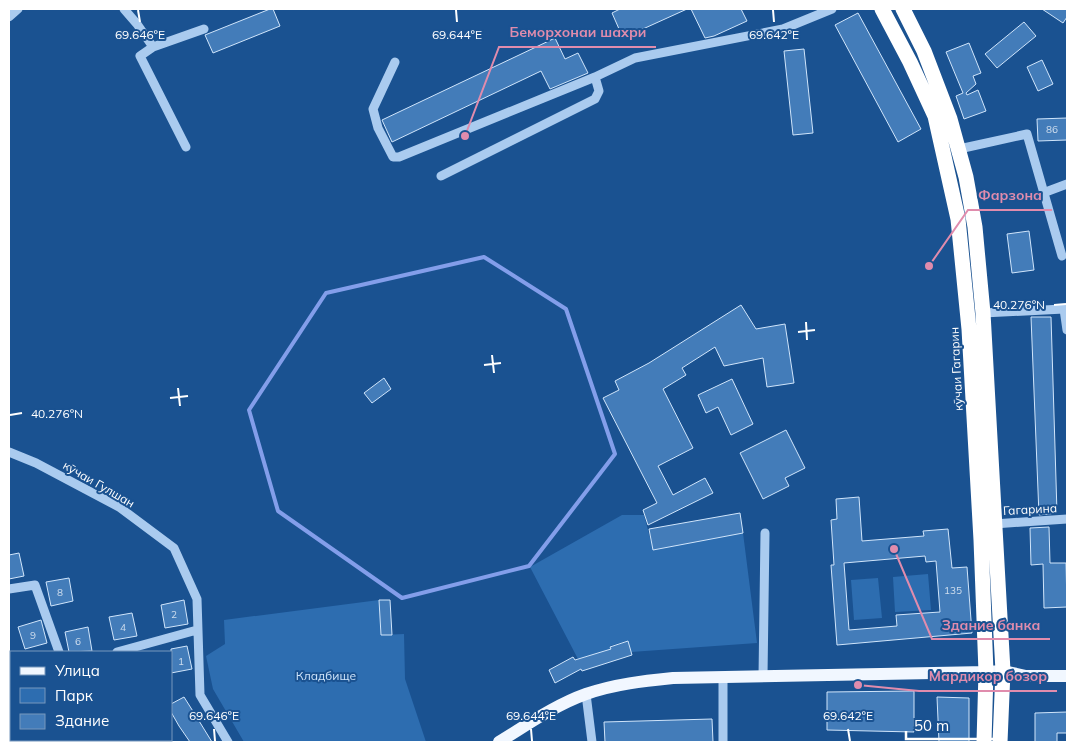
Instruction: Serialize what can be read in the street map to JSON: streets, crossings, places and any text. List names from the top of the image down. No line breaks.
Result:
{"streets":{"highway":["кӯчаи Гагарин"],"street":["кӯчаи Гулшан","Гагарина"]},"parks":["Кладбище"],"places":["Беморхонаи шахри","Фарзона","Здание банка","Мардикор бозор"],"house_numbers":["86","135","8","2","4","9","6","1"],"legend":["Улица","Парк","Здание"],"scale_bar":"50 m","coordinates":["69.646°E","69.644°E","69.642°E","40.276°N"]}
